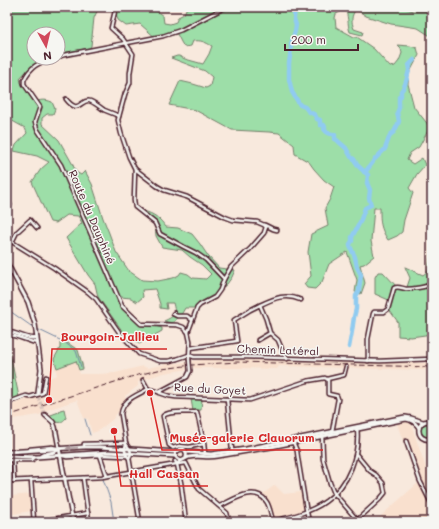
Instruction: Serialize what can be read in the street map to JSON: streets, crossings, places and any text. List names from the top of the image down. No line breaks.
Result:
{"streets":{"street":["Route du Dauphiné","Chemin Latéral","Rue du Goyet"]},"places":["Musée-galerie Clauorum","Bourgoin-Jallieu","Hall Cassan"],"scale_bar":"200 m","north":"bottom"}
